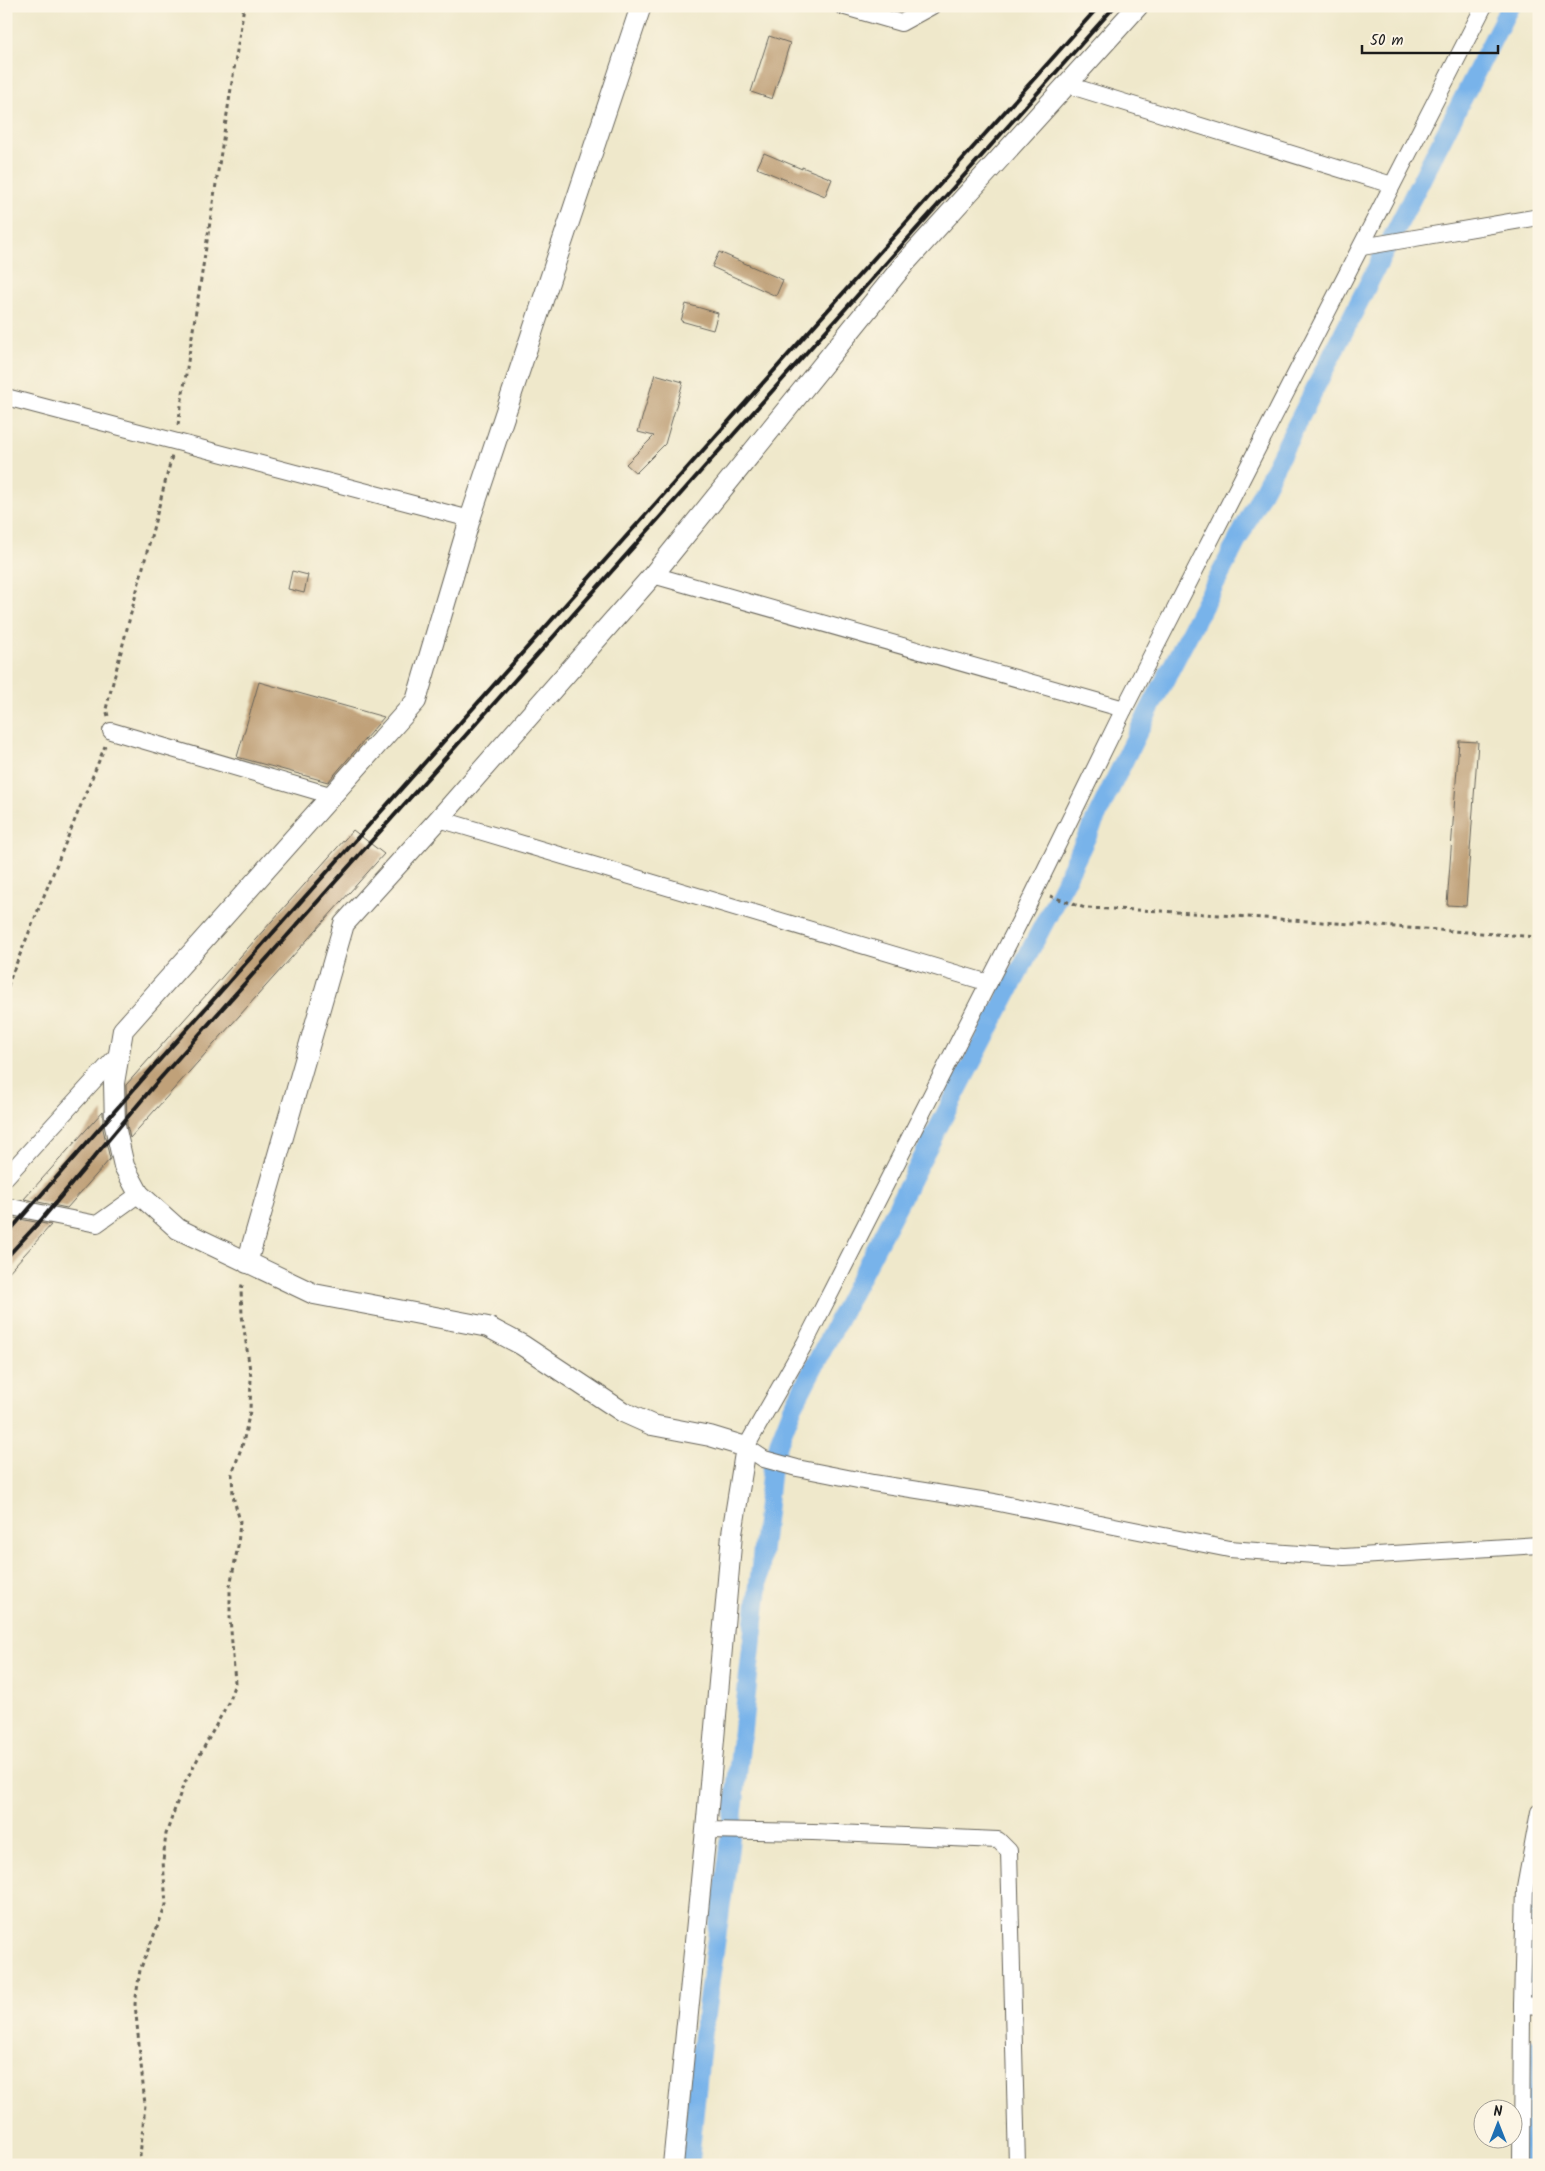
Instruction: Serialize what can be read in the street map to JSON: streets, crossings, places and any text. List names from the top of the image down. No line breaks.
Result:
{"scale_bar":"50 m","north":"top"}
